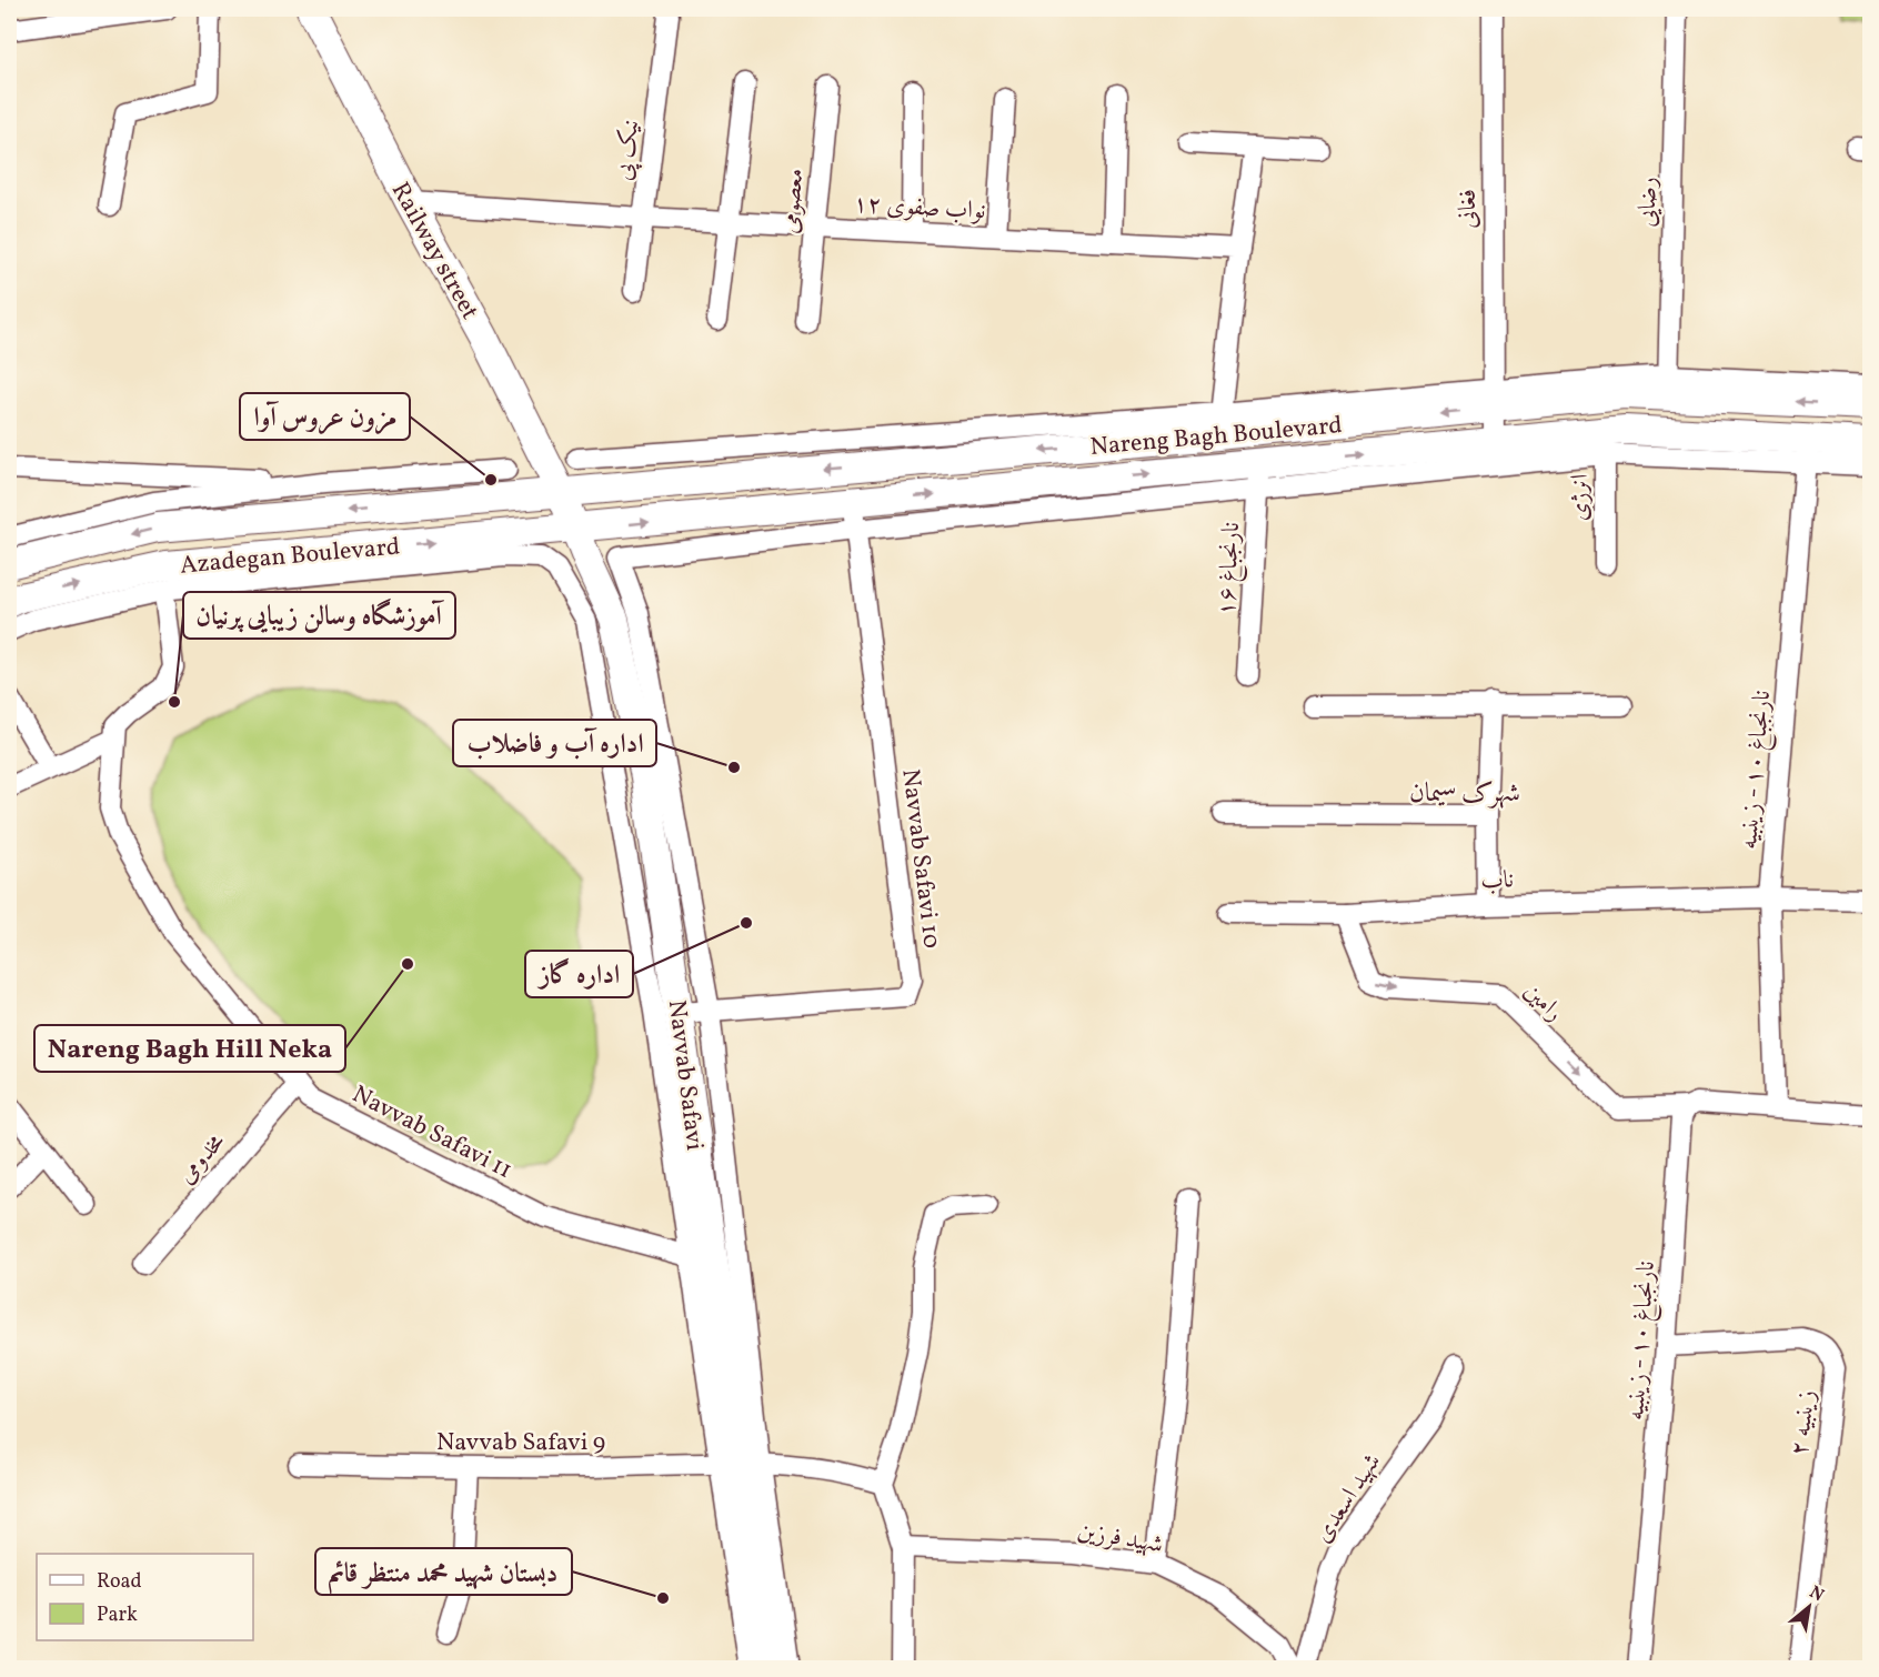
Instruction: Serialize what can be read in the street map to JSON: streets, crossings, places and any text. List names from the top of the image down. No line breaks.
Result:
{"streets":{"main road":["Railway street","Nareng Bagh Boulevard","Azadegan Boulevard","Navvab Safavi"],"street":["نیک پی","معصومی","رضایی","نواب صفوی ۱۲","فغانی","انرژی","نارنجباغ ۱۶","نارنجباغ ۱۰ - زینبیه","Navvab Safavi 10","ناب","رامین","Navvab Safavi 11","مخدومی","زینبیه ۲","Navvab Safavi 9","شهید اسعدی","شهید فرزین"]},"crossings":[["نیک پی","نواب صفوی ۱۲"],["معصومی","نواب صفوی ۱۲"],["رضایی","Nareng Bagh Boulevard"],["نواب صفوی ۱۲","Railway street"],["فغانی","Nareng Bagh Boulevard"],["Railway street","Nareng Bagh Boulevard"],["Railway street","Azadegan Boulevard"],["Railway street","Navvab Safavi"],["Nareng Bagh Boulevard","انرژی"],["Nareng Bagh Boulevard","Azadegan Boulevard"],["Nareng Bagh Boulevard","نارنجباغ ۱۶"],["Nareng Bagh Boulevard","نارنجباغ ۱۰ - زینبیه"],["Nareng Bagh Boulevard","Navvab Safavi 10"],["Nareng Bagh Boulevard","Navvab Safavi"],["Azadegan Boulevard","Navvab Safavi"],["نارنجباغ ۱۰ - زینبیه","ناب"],["نارنجباغ ۱۰ - زینبیه","رامین"],["نارنجباغ ۱۰ - زینبیه","زینبیه ۲"],["Navvab Safavi 10","Navvab Safavi"],["ناب","رامین"],["Navvab Safavi","Navvab Safavi 11"],["Navvab Safavi","Navvab Safavi 9"],["Navvab Safavi 11","مخدومی"]],"one_way":["رامین"],"districts":["شهرک سیمان"],"places":["مزون عروس آوا","آموزشگاه وسالن زیبایی پرنیان","اداره آب و فاضلاب","اداره گاز","Nareng Bagh Hill Neka","دبستان شهید محمد منتظر قائم"],"legend":["Road","Park"],"north":"top right"}
